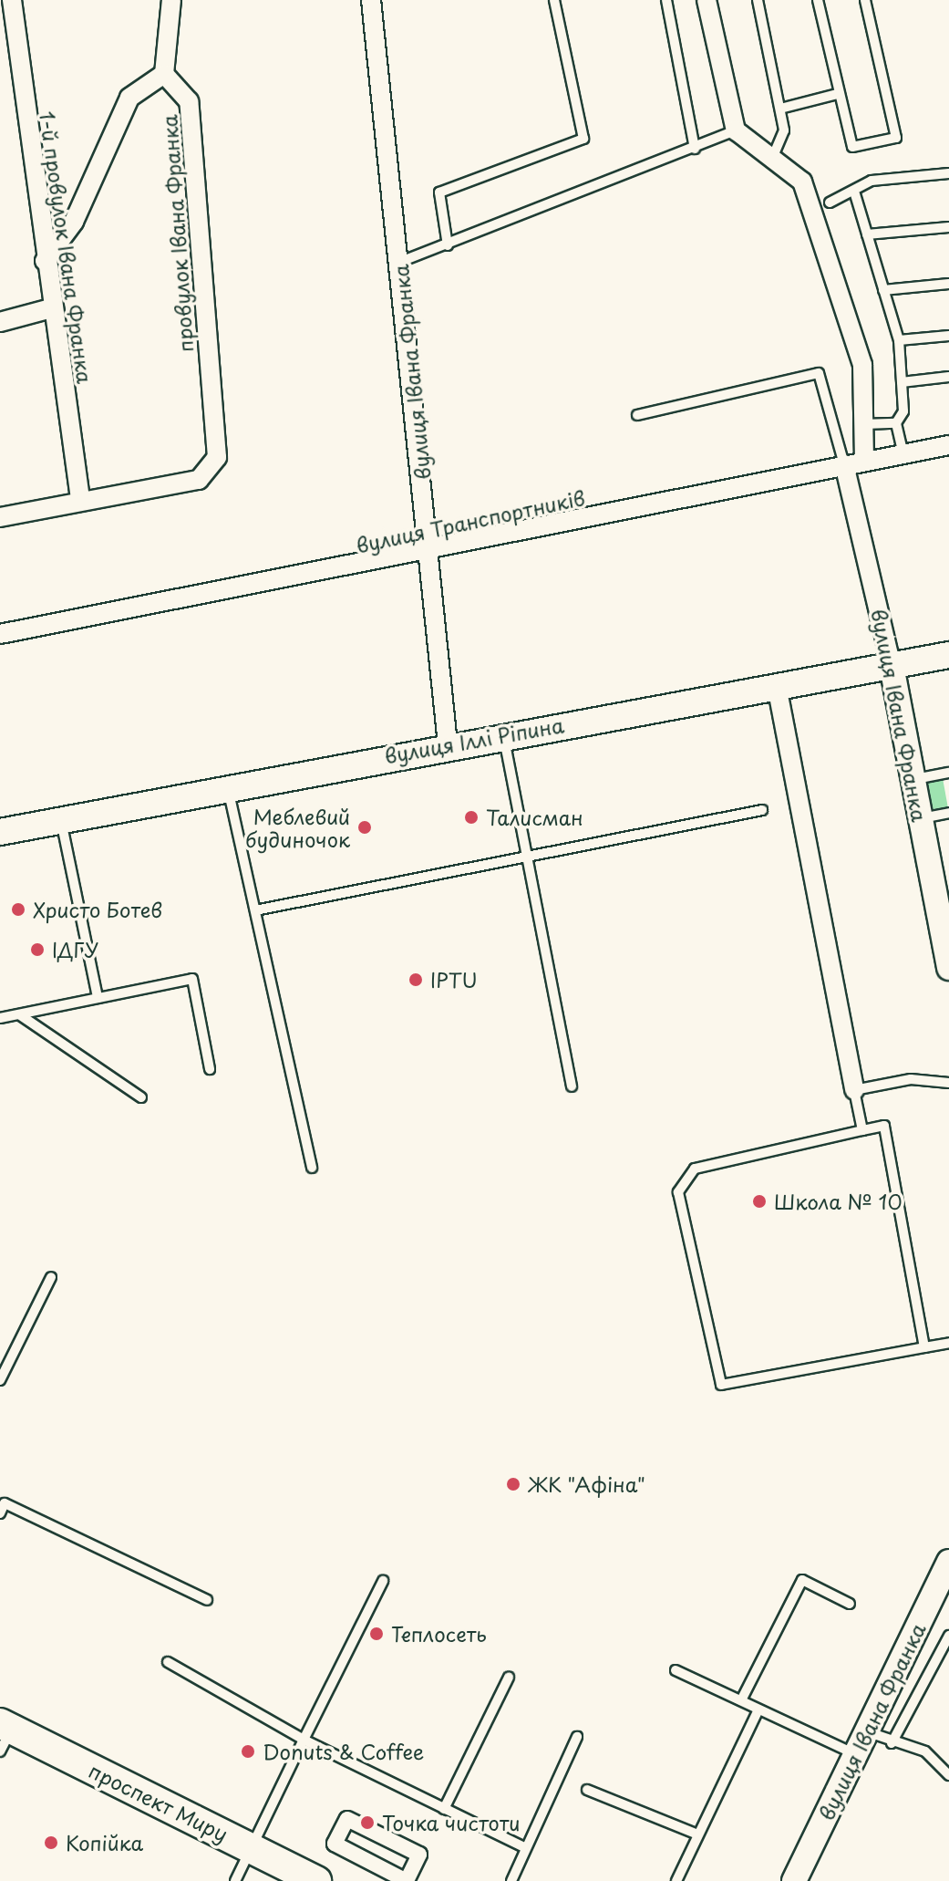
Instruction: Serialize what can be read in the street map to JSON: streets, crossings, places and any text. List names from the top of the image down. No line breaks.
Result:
{"streets":{"main road":["вулиця Іллі Ріпина","проспект Миру"],"street":["провулок Івана Франка","1-й провулок Івана Франка","вулиця Івана Франка","вулиця Транспортників"]},"crossings":[["провулок Івана Франка","1-й провулок Івана Франка"],["вулиця Івана Франка","вулиця Транспортників"],["вулиця Івана Франка","вулиця Іллі Ріпина"]],"places":["Талисман","Меблевий будиночок","Христо Ботев","ІДГУ","IPTU","Школа № 10","ЖК \"Афіна\"","Теплосеть","Donuts & Coffee","Точка чистоти","Копійка"]}
